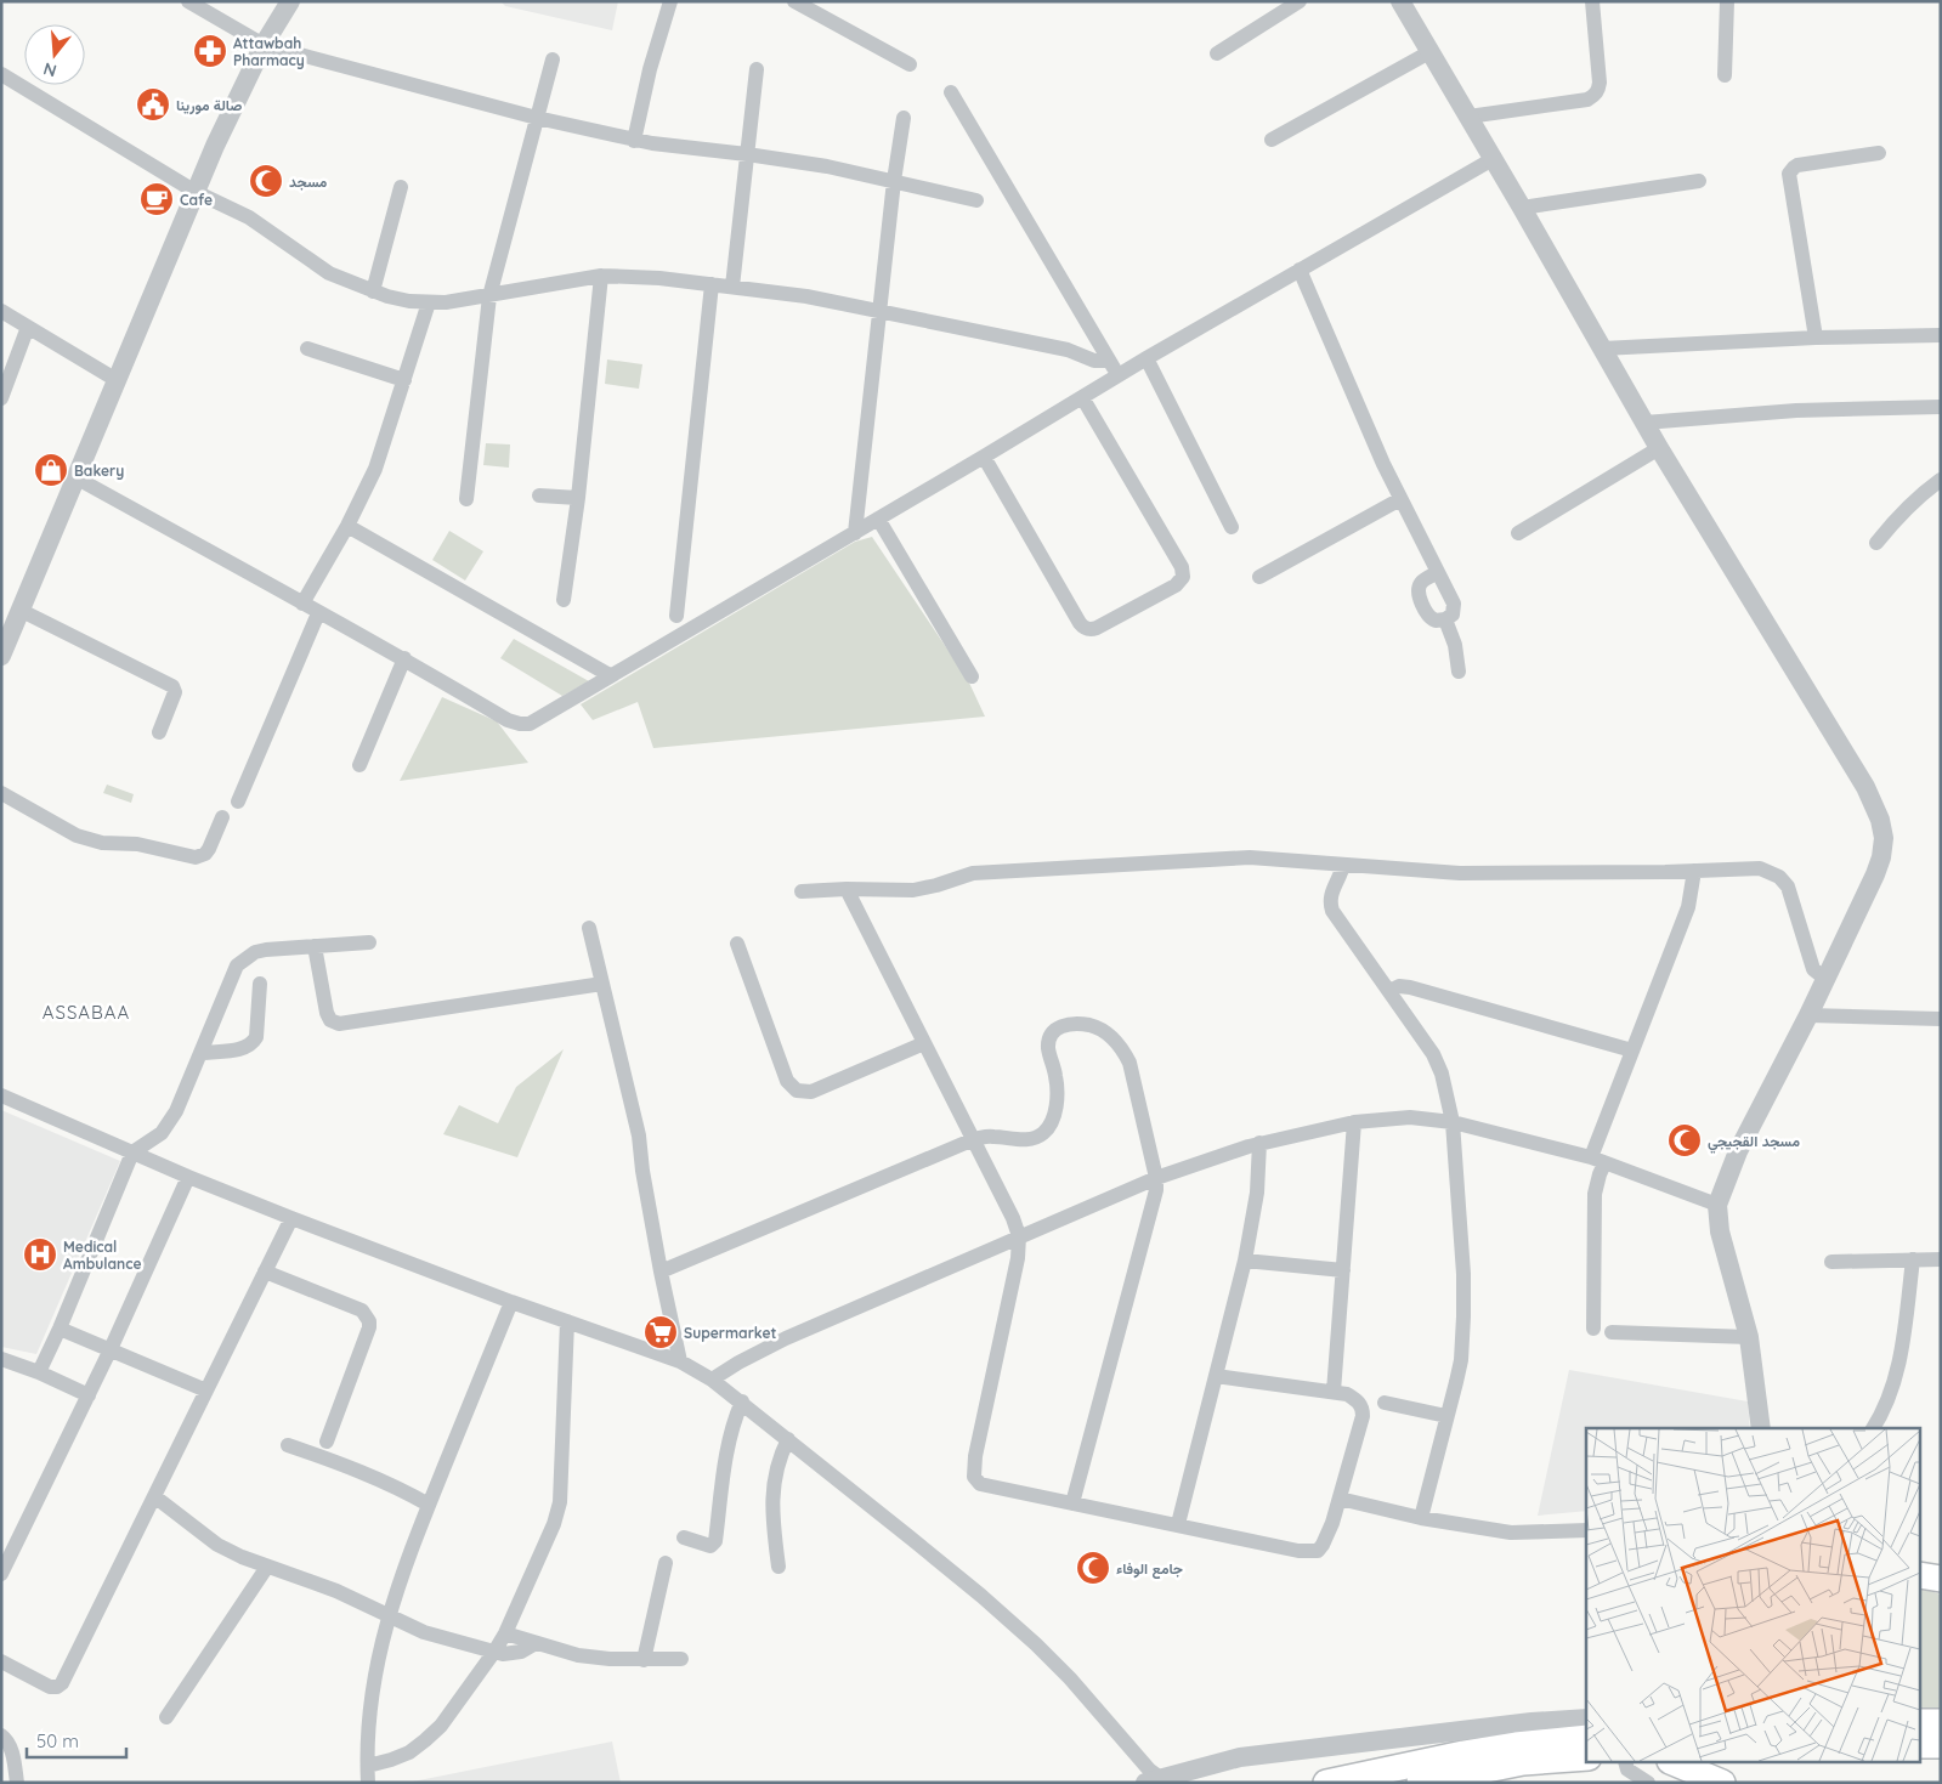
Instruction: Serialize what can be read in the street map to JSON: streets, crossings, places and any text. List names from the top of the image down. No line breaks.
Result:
{"districts":["ASSABAA"],"places":{"pharmacy":["Attawbah Pharmacy"],"public building":["صالة مورينا"],"mosque":["مسجد","مسجد القجيجي","جامع الوفاء"],"cafe":["Cafe"],"shop":["Bakery"],"hospital":["Medical Ambulance"],"supermarket":["Supermarket"]},"scale_bar":"50 m","north":"bottom"}
